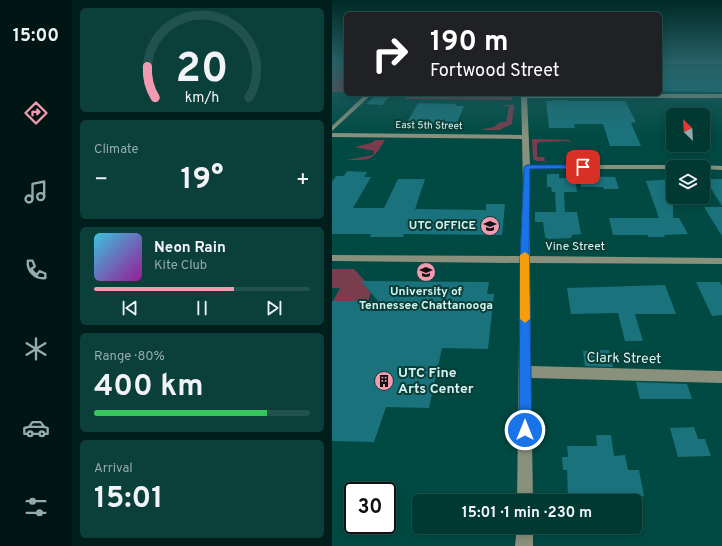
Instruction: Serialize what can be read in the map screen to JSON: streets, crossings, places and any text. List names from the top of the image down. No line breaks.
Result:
{"streets":{"street":["East 5th Street","Vine Street","Clark Street"]},"places":{"school or university":["UTC OFFICE","University of Tennessee Chattanooga"],"building":["UTC Fine Arts Center"]},"north":"top left","page":{"tabs":"15:00","turn":["190 m","Fortwood Street"],"tile":["Climate",["Range · 80%","400 km"],["Arrival","15:01"]],"heat":["−","19°","+"],"song":["Neon Rain","Kite Club"],"limit":"30","trip":"15:01 · 1 min · 230 m","gauge":["20","km/h"]}}
